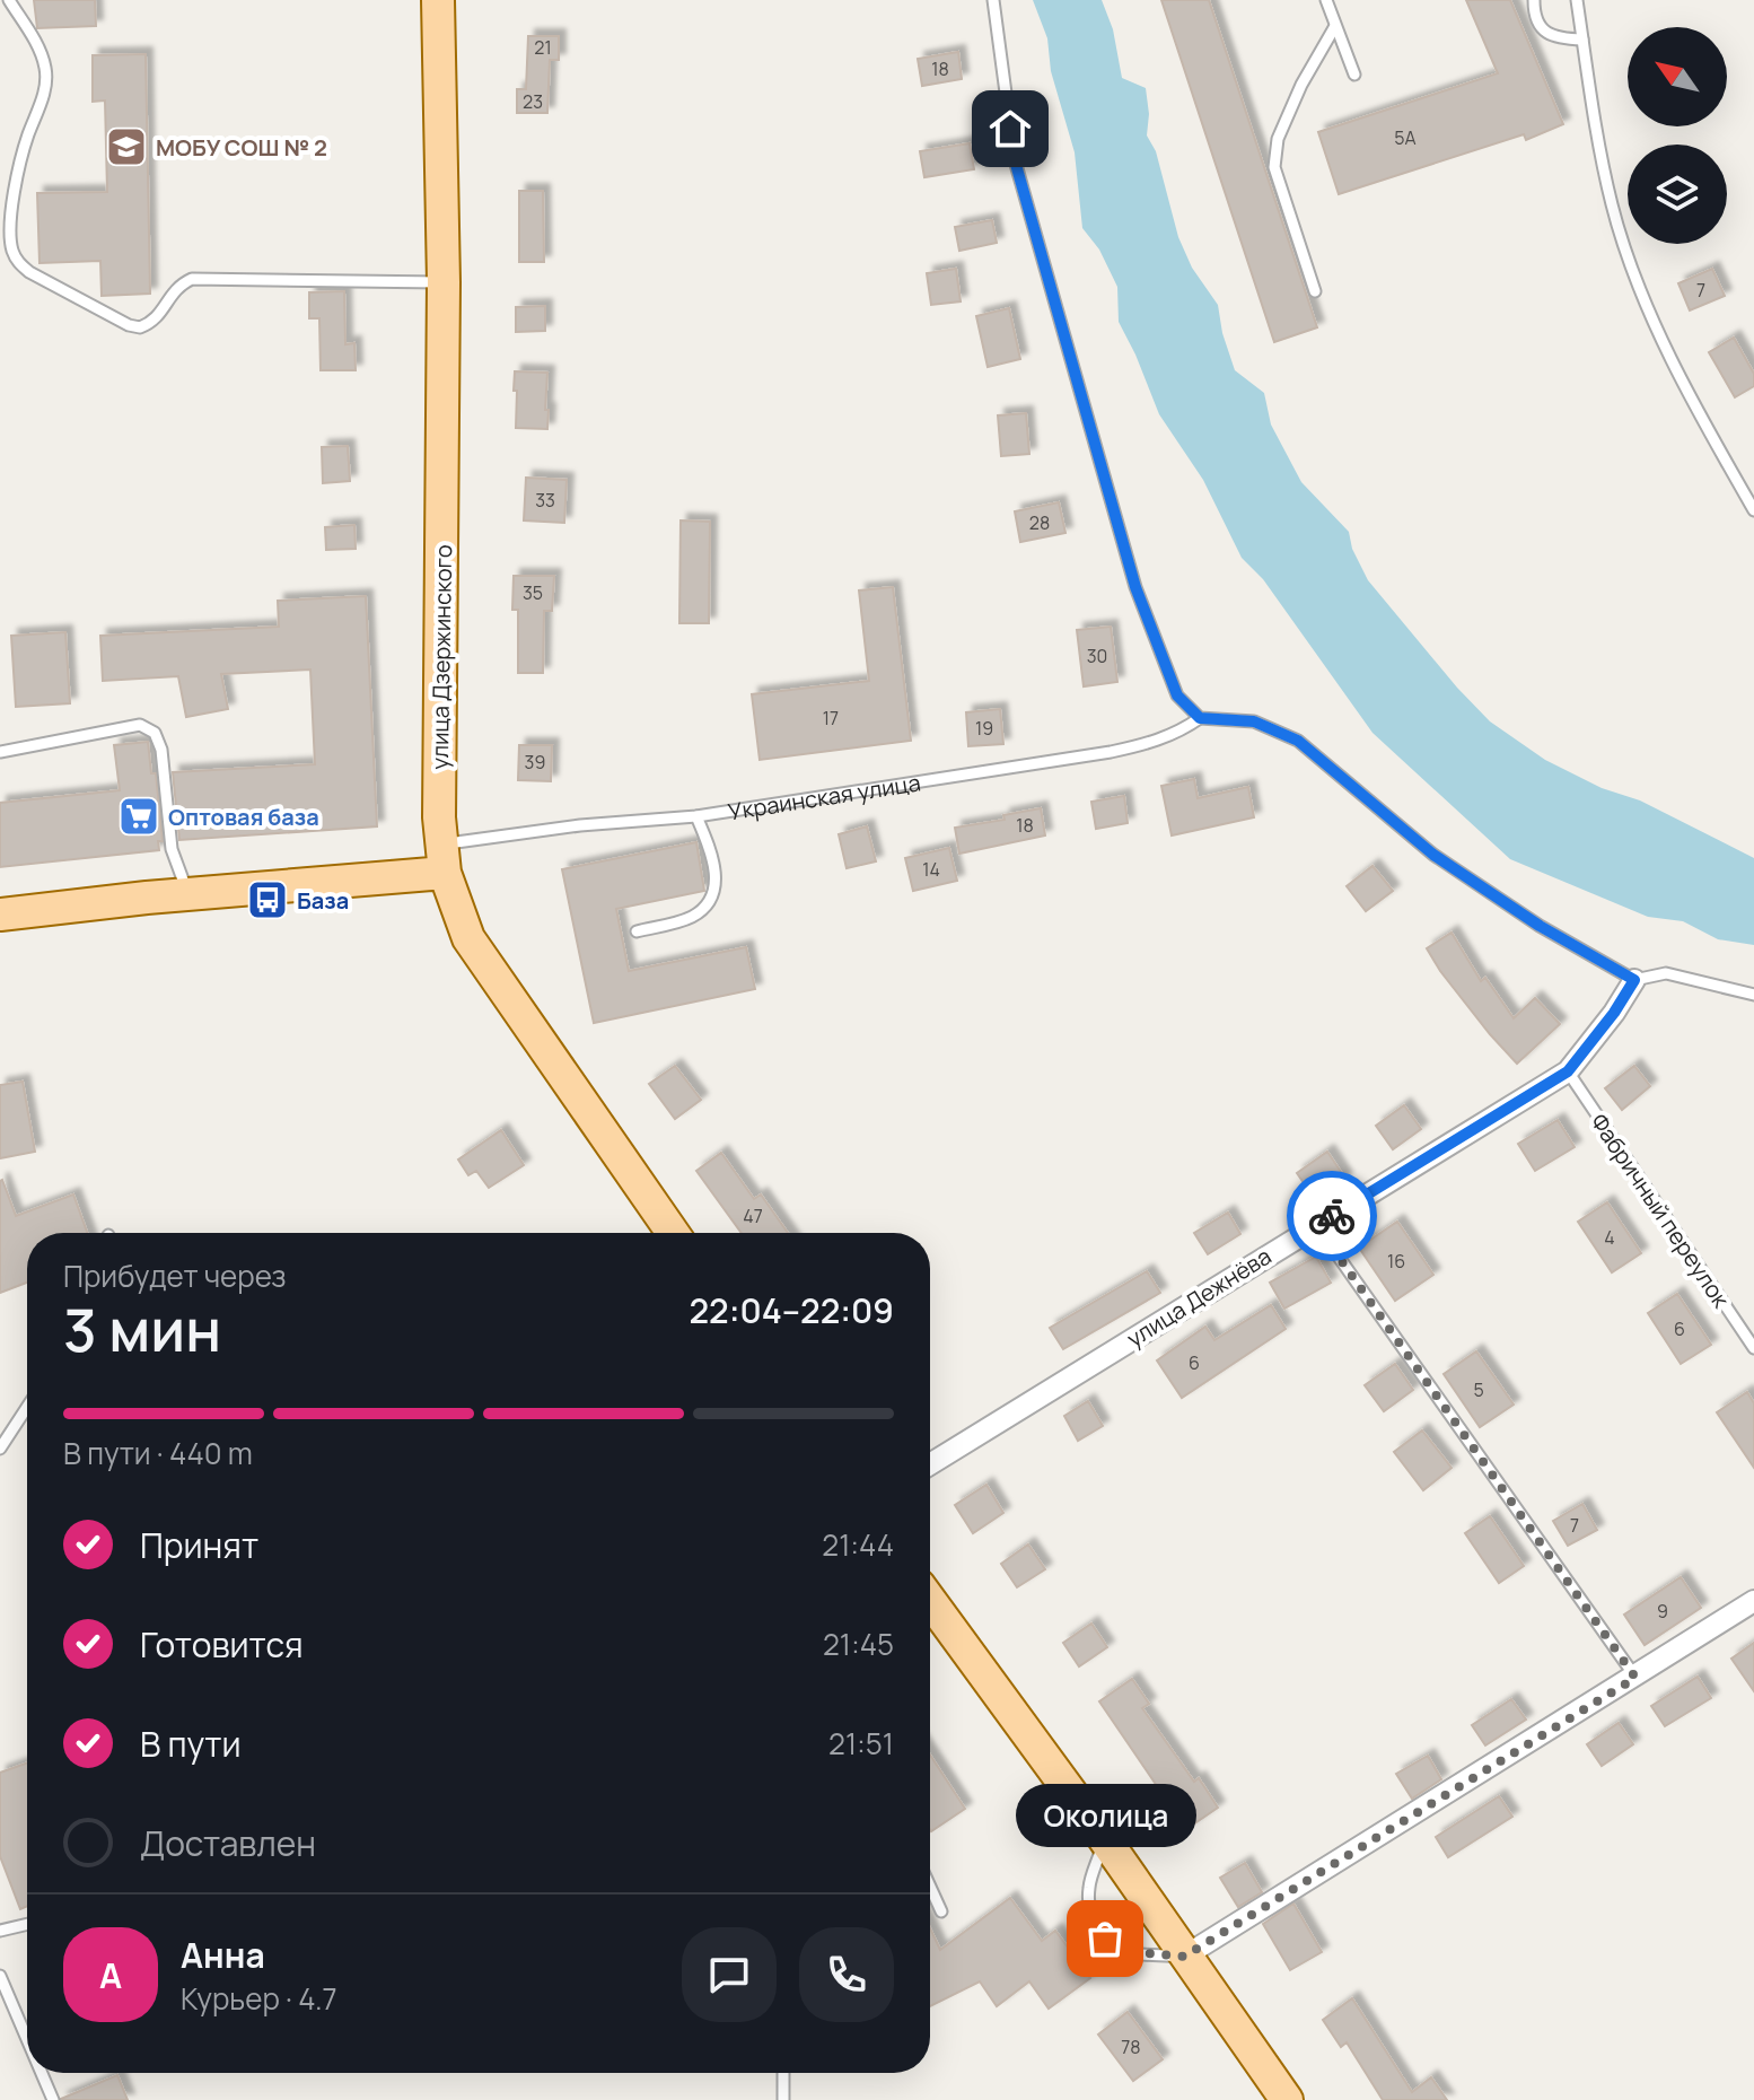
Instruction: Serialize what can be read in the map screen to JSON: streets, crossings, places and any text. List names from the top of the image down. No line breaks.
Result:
{"streets":{"main road":["улица Дзержинского","Украинская улица"],"street":["улица Дежнёва"],"lane":["Фабричный переулок"]},"crossings":[["улица Дзержинского","Украинская улица"],["Фабричный переулок","улица Дежнёва"]],"places":{"school or university":["МОБУ СОШ № 2"],"supermarket":["Оптовая база"],"bus stop":["База"],"other":["Околица"]},"house_numbers":["21","18","23","5А","7","33","28","35","30","17","19","39","18","14","47","4","16","6","6","5","7","9","78"],"north":"top left","page":{"heading":["3 мин","Прибудет через","22:04–22:09"],"panel":["Анна","Курьер · 4.7"],"bar":"В пути · 440 m","list":[["Принят","21:44"],["Готовится","21:45"],["В пути","21:51"],"Доставлен"],"bubble":"Околица","round":"А"}}
